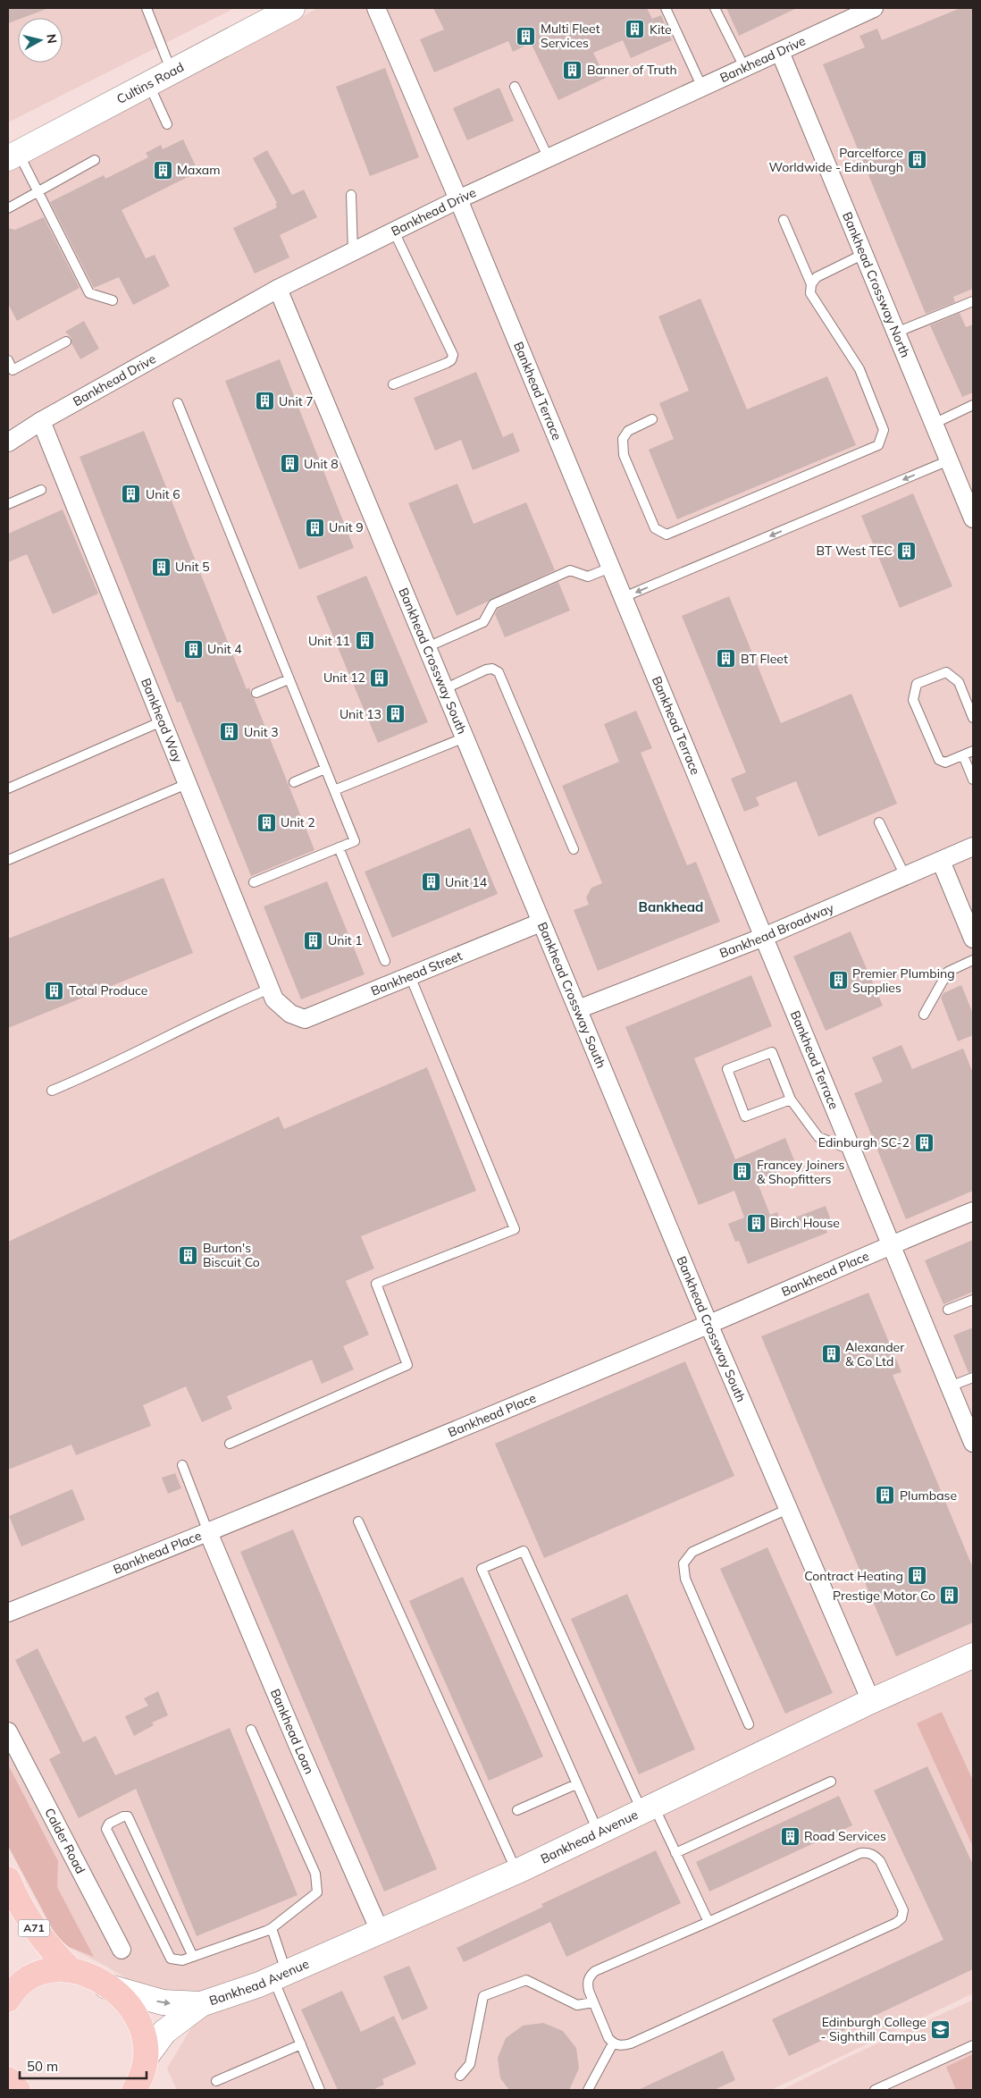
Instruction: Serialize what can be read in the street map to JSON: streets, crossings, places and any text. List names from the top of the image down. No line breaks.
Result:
{"streets":{"main road":["A71"],"street":["Bankhead Drive","Cultins Road","Bankhead Crossway North","Bankhead Terrace","Bankhead Crossway South","Bankhead Way","Bankhead Broadway","Bankhead Street","Bankhead Place","Bankhead Loan","Bankhead Avenue","Calder Road"]},"crossings":[["Bankhead Drive","Bankhead Crossway North"],["Bankhead Drive","Bankhead Terrace"],["Bankhead Drive","Bankhead Crossway South"],["Bankhead Drive","Bankhead Way"],["Bankhead Terrace","Bankhead Broadway"],["Bankhead Terrace","Bankhead Place"],["Bankhead Crossway South","Bankhead Broadway"],["Bankhead Crossway South","Bankhead Street"],["Bankhead Crossway South","Bankhead Place"],["Bankhead Crossway South","Bankhead Avenue"],["Bankhead Way","Bankhead Street"],["Bankhead Place","Bankhead Loan"],["Bankhead Loan","Bankhead Avenue"],["Bankhead Avenue","A71"]],"districts":["Bankhead"],"places":{"building":["Kite","Multi Fleet Services","Banner of Truth","Parcelforce Worldwide - Edinburgh","Maxam","Unit 7","Unit 8","Unit 6","Unit 9","BT West TEC","Unit 5","Unit 11","Unit 4","BT Fleet","Unit 12","Unit 13","Unit 3","Unit 2","Unit 14","Unit 1","Premier Plumbing Supplies","Total Produce","Edinburgh SC-2","Francey Joiners & Shopfitters","Birch House","Burton's Biscuit Co","Alexander & Co Ltd","Plumbase","Contract Heating","Prestige Motor Co","Road Services"],"school or university":["Edinburgh College - Sighthill Campus"]},"scale_bar":"50 m","north":"right"}
